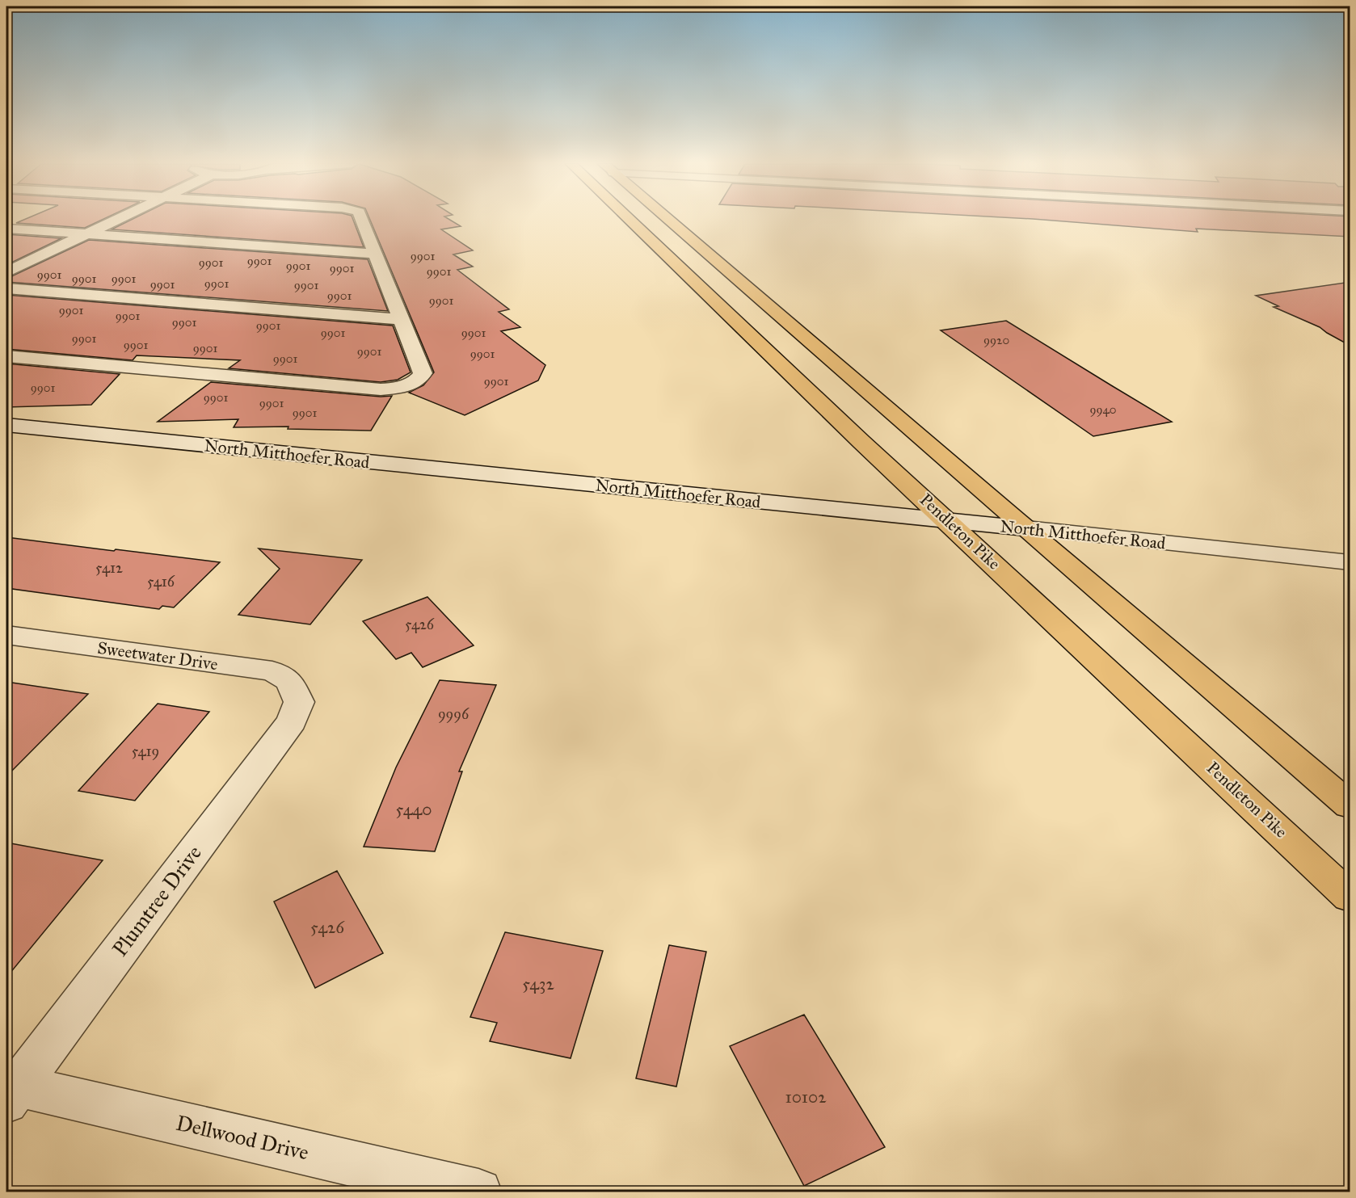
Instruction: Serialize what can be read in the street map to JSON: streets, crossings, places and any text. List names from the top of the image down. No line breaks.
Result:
{"streets":{"main road":["Pendleton Pike"],"street":["North Mitthoefer Road","Sweetwater Drive","Plumtree Drive","Dellwood Drive"]},"crossings":[["North Mitthoefer Road","Pendleton Pike"],["Sweetwater Drive","Plumtree Drive"],["Plumtree Drive","Dellwood Drive"]],"house_numbers":["9901","9901","9901","9901","9901","9901","9901","9901","9901","9901","9901","9901","9901","9901","9901","9901","9901","9901","9901","9901","9901","9920","9901","9901","9901","9901","9901","9901","9901","9901","9901","9940","9901","5412","5416","5426","9996","5419","5440","5426","5432","10102"]}
